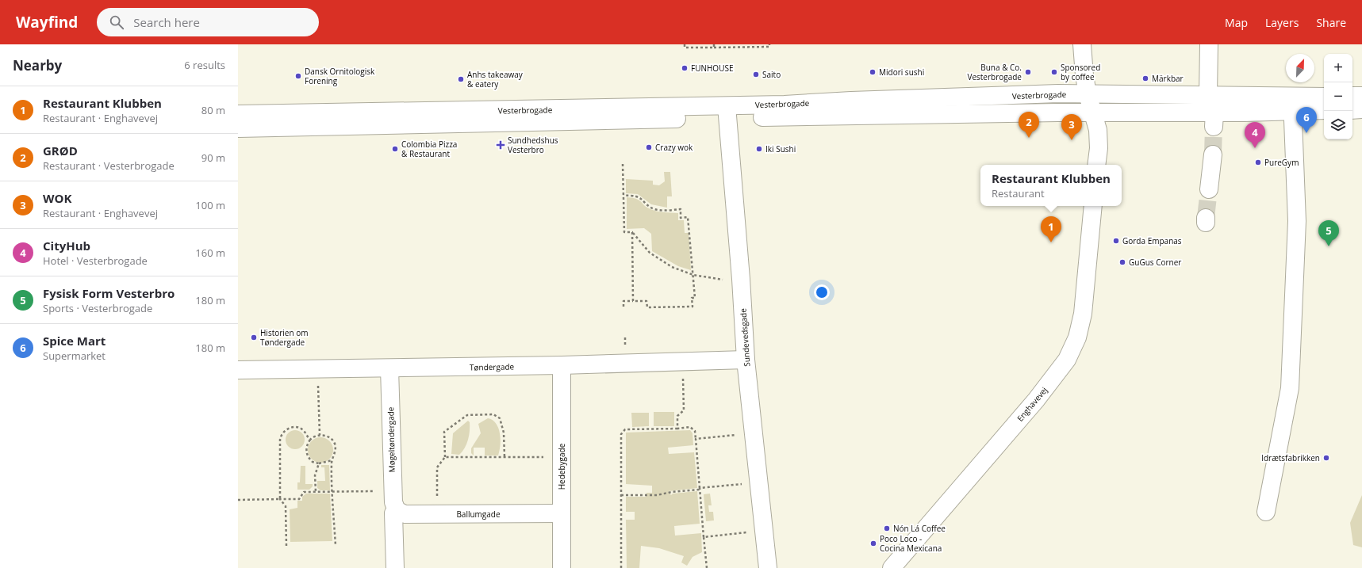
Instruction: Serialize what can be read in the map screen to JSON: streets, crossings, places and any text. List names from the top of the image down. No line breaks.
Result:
{"streets":{"street":["Vesterbrogade","Sundevedsgade","Tøndergade","Enghavevej","Møgeltøndergade","Hedebygade","Ballumgade"]},"crossings":[["Vesterbrogade","Sundevedsgade"],["Sundevedsgade","Tøndergade"],["Tøndergade","Møgeltøndergade"],["Tøndergade","Hedebygade"],["Møgeltøndergade","Ballumgade"],["Hedebygade","Ballumgade"]],"places":{"other":["FUNHOUSE","Midori sushi","Buna & Co. Vesterbrogade","Sponsored by coffee","Saito","Dansk Ornitologisk Forening","Märkbar","Anhs takeaway & eatery","Crazy wok","Colombia Pizza & Restaurant","Iki Sushi","PureGym","Gorda Empanas","GuGus Corner","Historien om Tøndergade","Idrætsfabrikken","Nón Lá Coffee","Poco Loco - Cocina Mexicana"],"health":["Sundhedshus Vesterbro"]},"north":"top right","page":{"header":"Wayfind","search":"Search here","nav":["Map","Layers","Share"],"heading":["Nearby","6 results"],"map_buttons":["+","−"],"list":[{"mark":"1","name":"Restaurant Klubben","note":"Restaurant · Enghavevej","value":"80 m"},{"mark":"2","name":"GRØD","note":"Restaurant · Vesterbrogade","value":"90 m"},{"mark":"3","name":"WOK","note":"Restaurant · Enghavevej","value":"100 m"},{"mark":"4","name":"CityHub","note":"Hotel · Vesterbrogade","value":"160 m"},{"mark":"5","name":"Fysisk Form Vesterbro","note":"Sports · Vesterbrogade","value":"180 m"},{"mark":"6","name":"Spice Mart","note":"Supermarket","value":"180 m"}],"pins":["6","2","3","4","1","5"],"popup":["Restaurant Klubben","Restaurant"]}}
